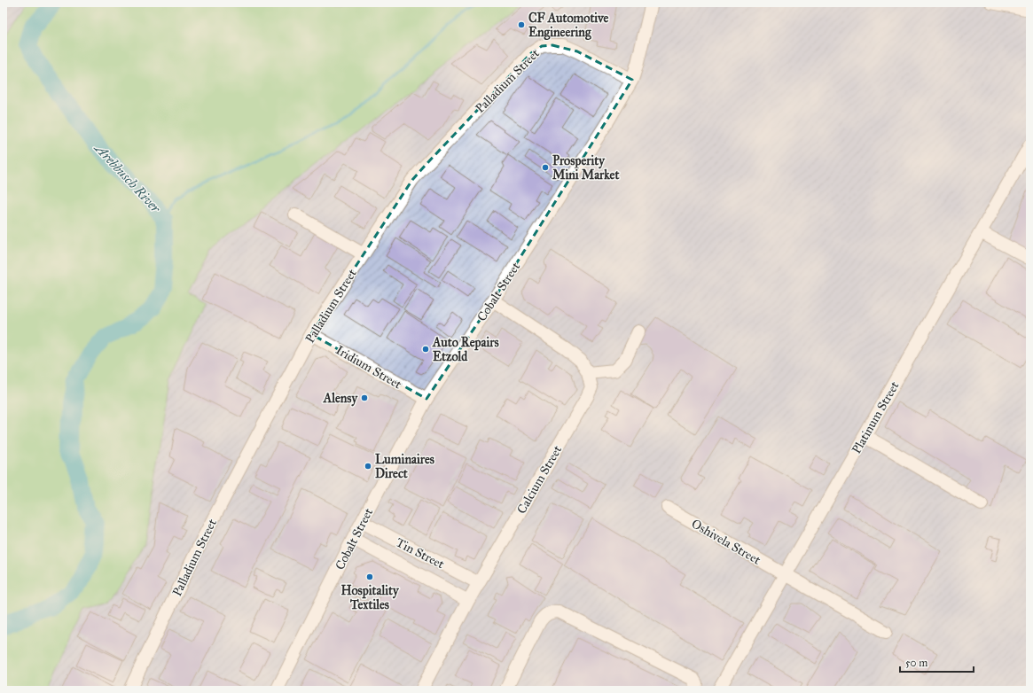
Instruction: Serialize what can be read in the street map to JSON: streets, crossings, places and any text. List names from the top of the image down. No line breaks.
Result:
{"streets":{"street":["Palladium Street","Cobalt Street","Iridium Street","Platinum Street","Calcium Street","Oshivela Street","Tin Street"]},"crossings":[["Palladium Street","Cobalt Street"],["Palladium Street","Iridium Street"],["Cobalt Street","Iridium Street"],["Cobalt Street","Tin Street"],["Platinum Street","Oshivela Street"],["Calcium Street","Tin Street"]],"water":["Arebbusch River"],"places":["CF Automotive Engineering","Prosperity Mini Market","Auto Repairs Etzold","Alensy","Luminaires Direct","Hospitality Textiles"],"scale_bar":"50 m"}
